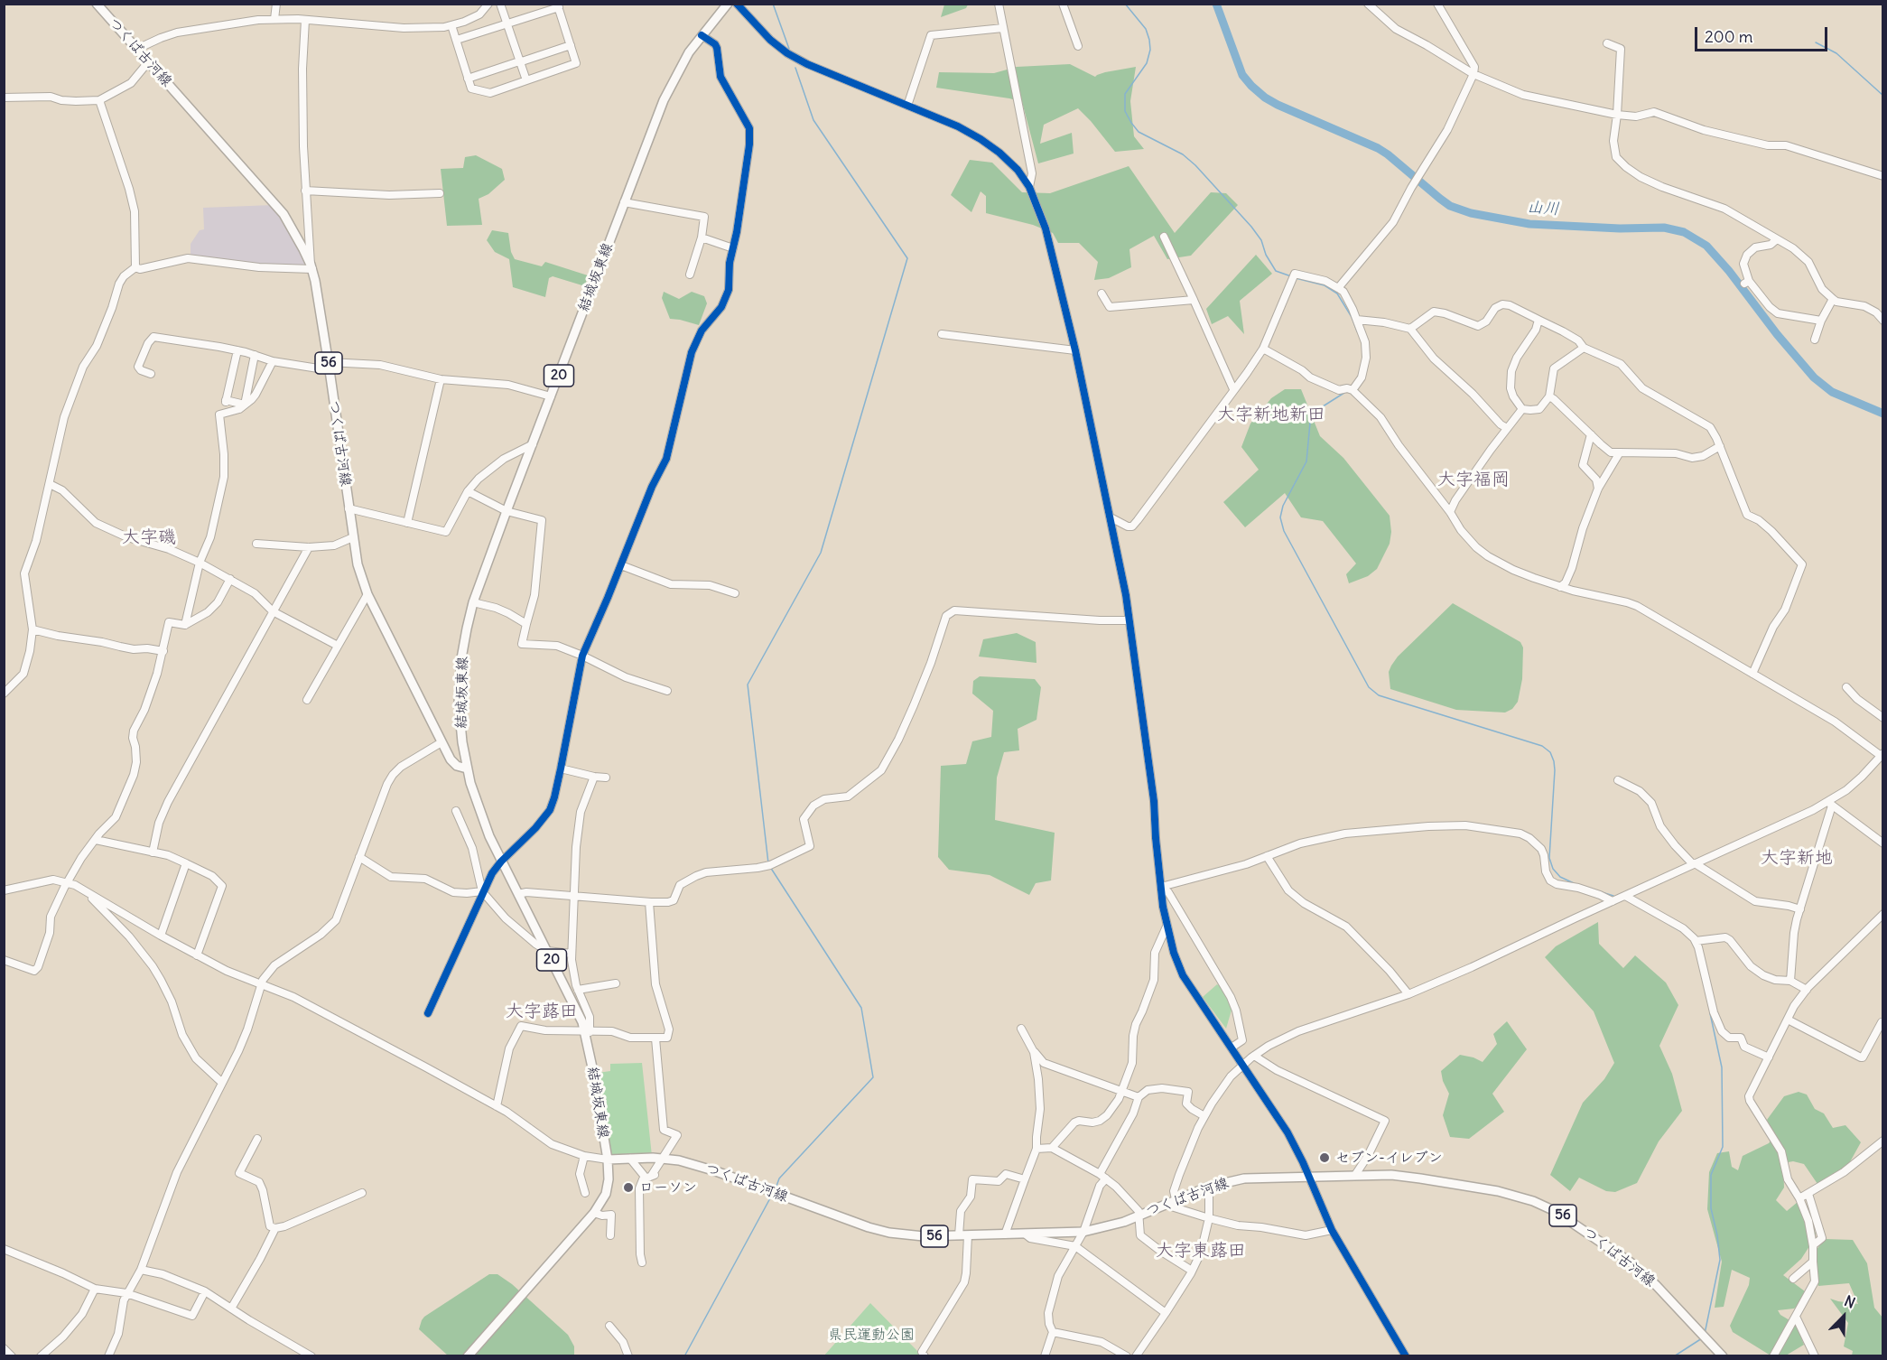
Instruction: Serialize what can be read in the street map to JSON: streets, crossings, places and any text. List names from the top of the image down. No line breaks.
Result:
{"streets":{"main road":["つくば古河線","結城坂東線","56","20"]},"crossings":[["つくば古河線","結城坂東線"]],"districts":["大字新地新田","大字福岡","大字磯","大字新地","大字蕗田","大字東蕗田"],"water":["山川"],"parks":["県民運動公園"],"places":["セブン-イレブン","ローソン"],"scale_bar":"200 m","north":"top right"}
